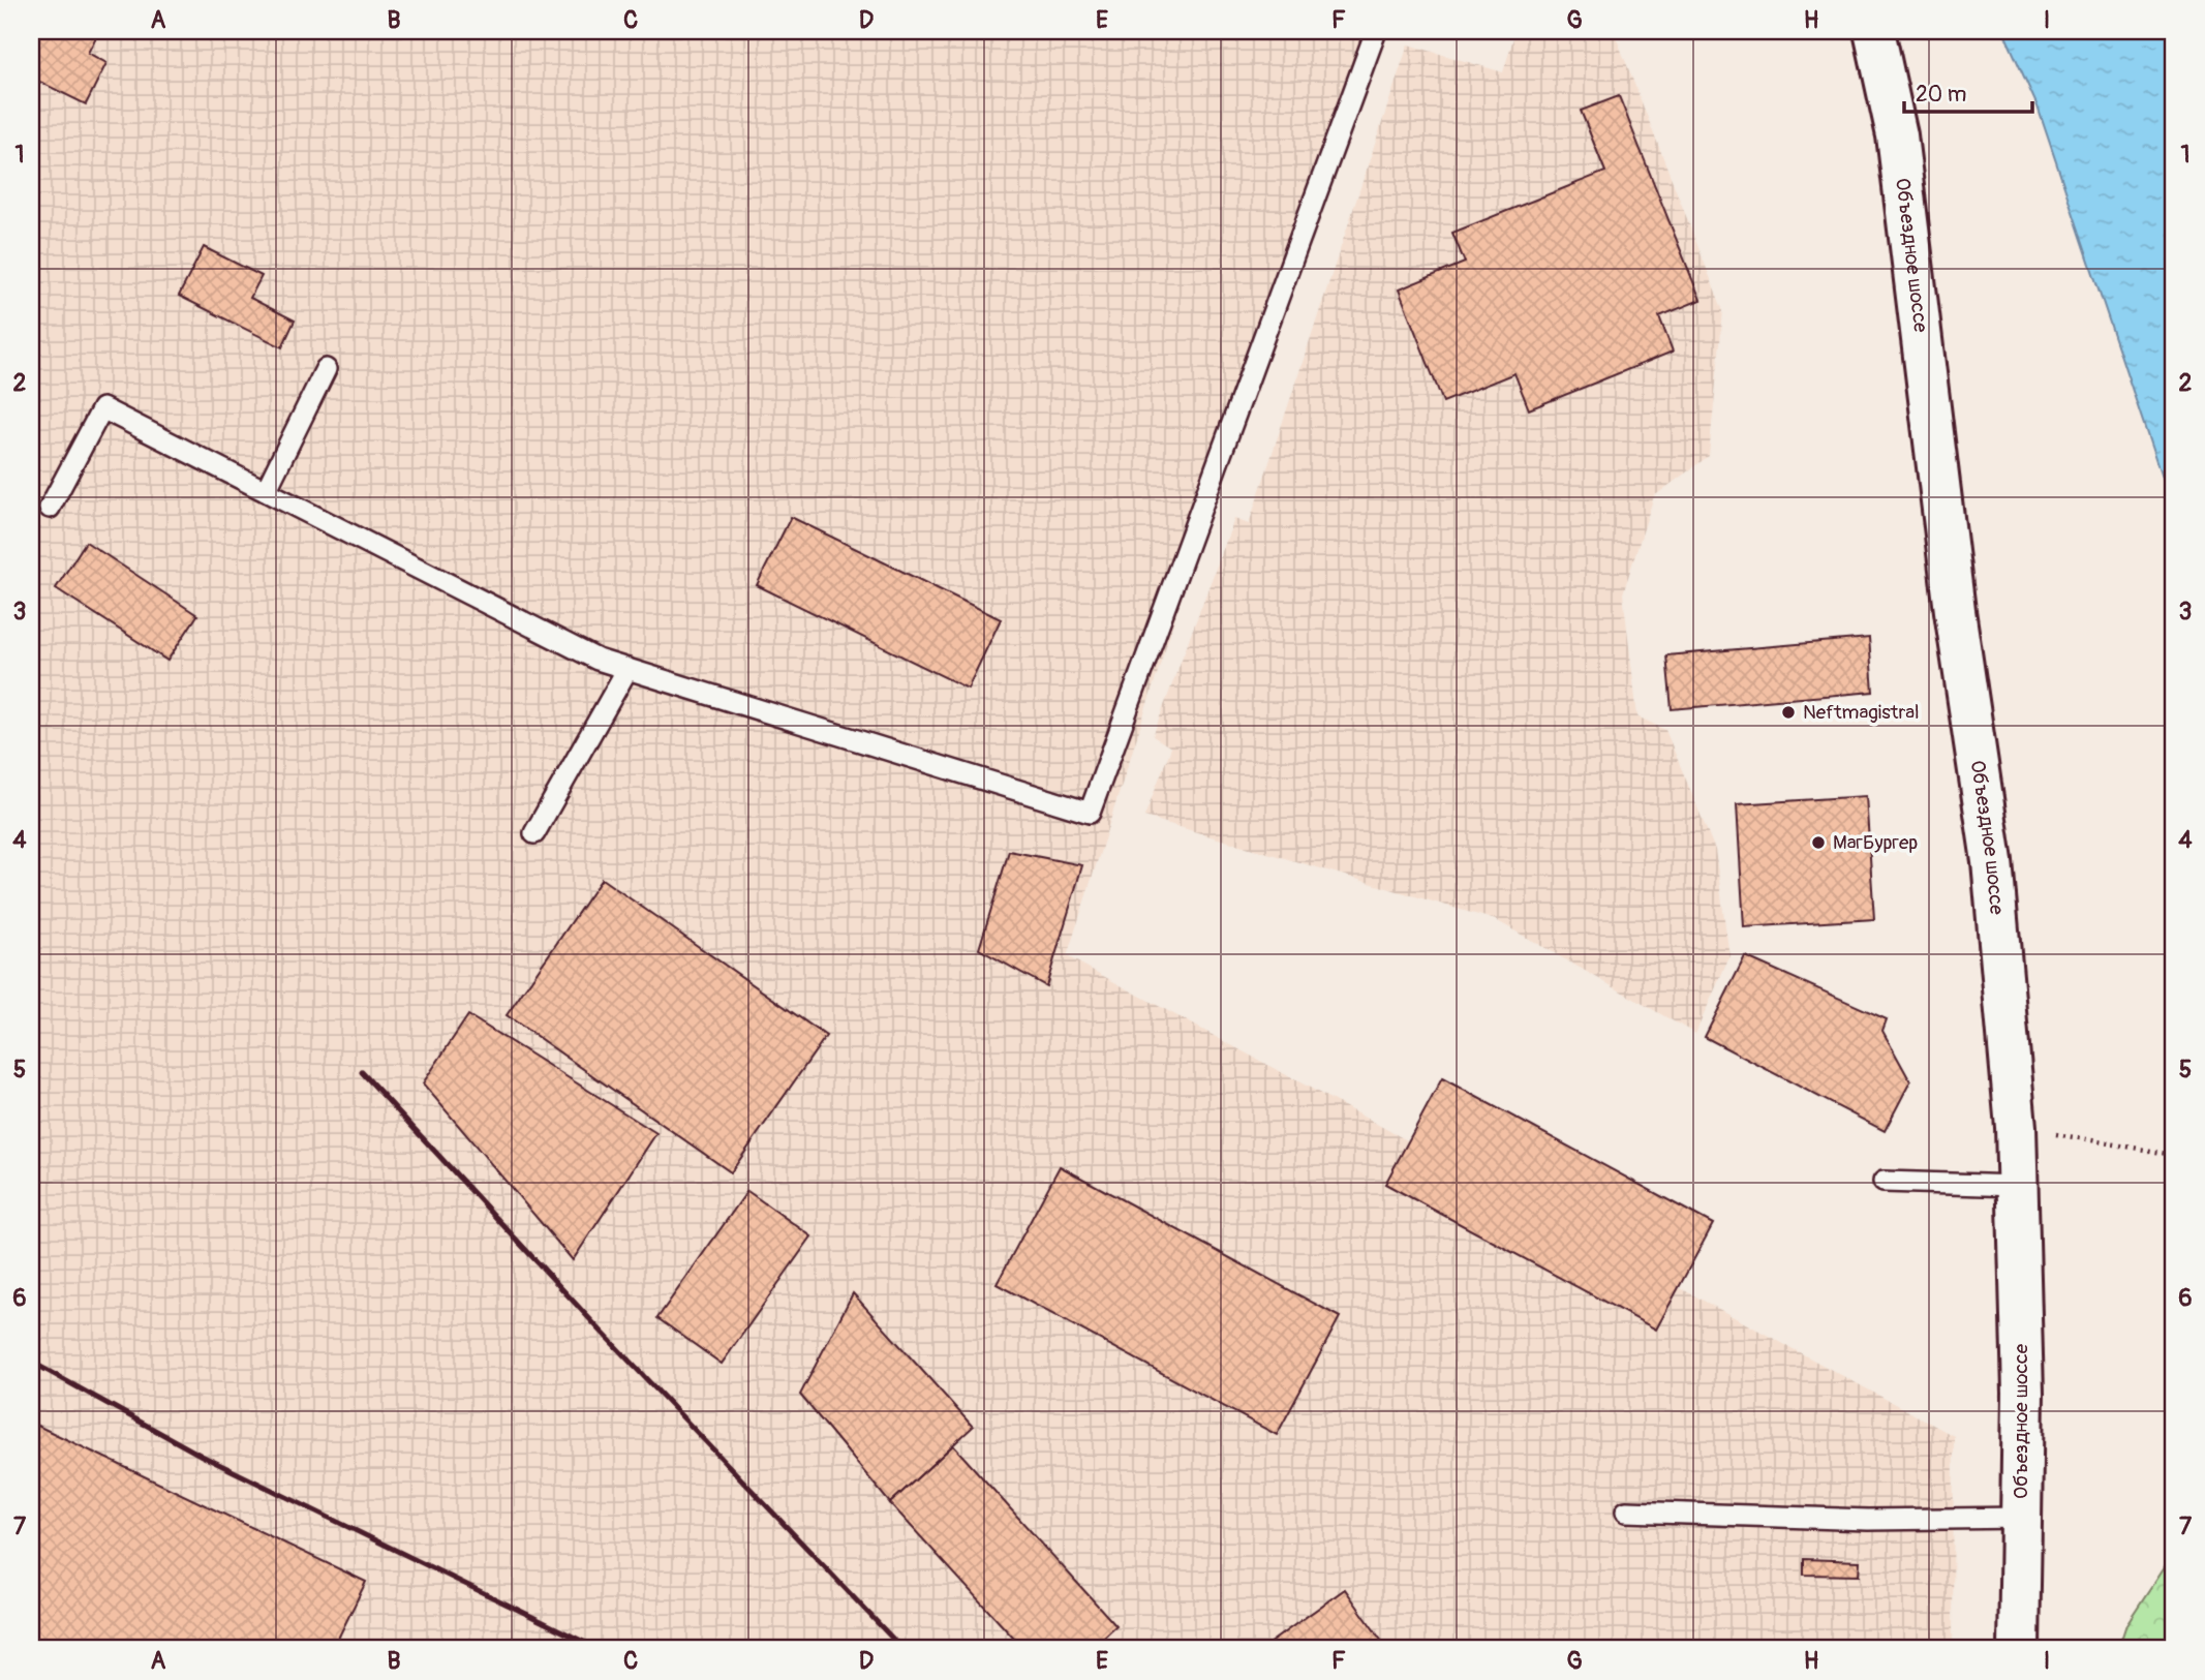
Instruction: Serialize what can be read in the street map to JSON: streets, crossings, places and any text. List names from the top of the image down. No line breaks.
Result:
{"streets":{"main road":["Объездное шоссе"]},"places":["Neftmagistral","МагБургер"],"scale_bar":"20 m","grid":{"columns":["A","B","C","D","E","F","G","H","I"],"rows":["1","2","3","4","5","6","7"]}}
